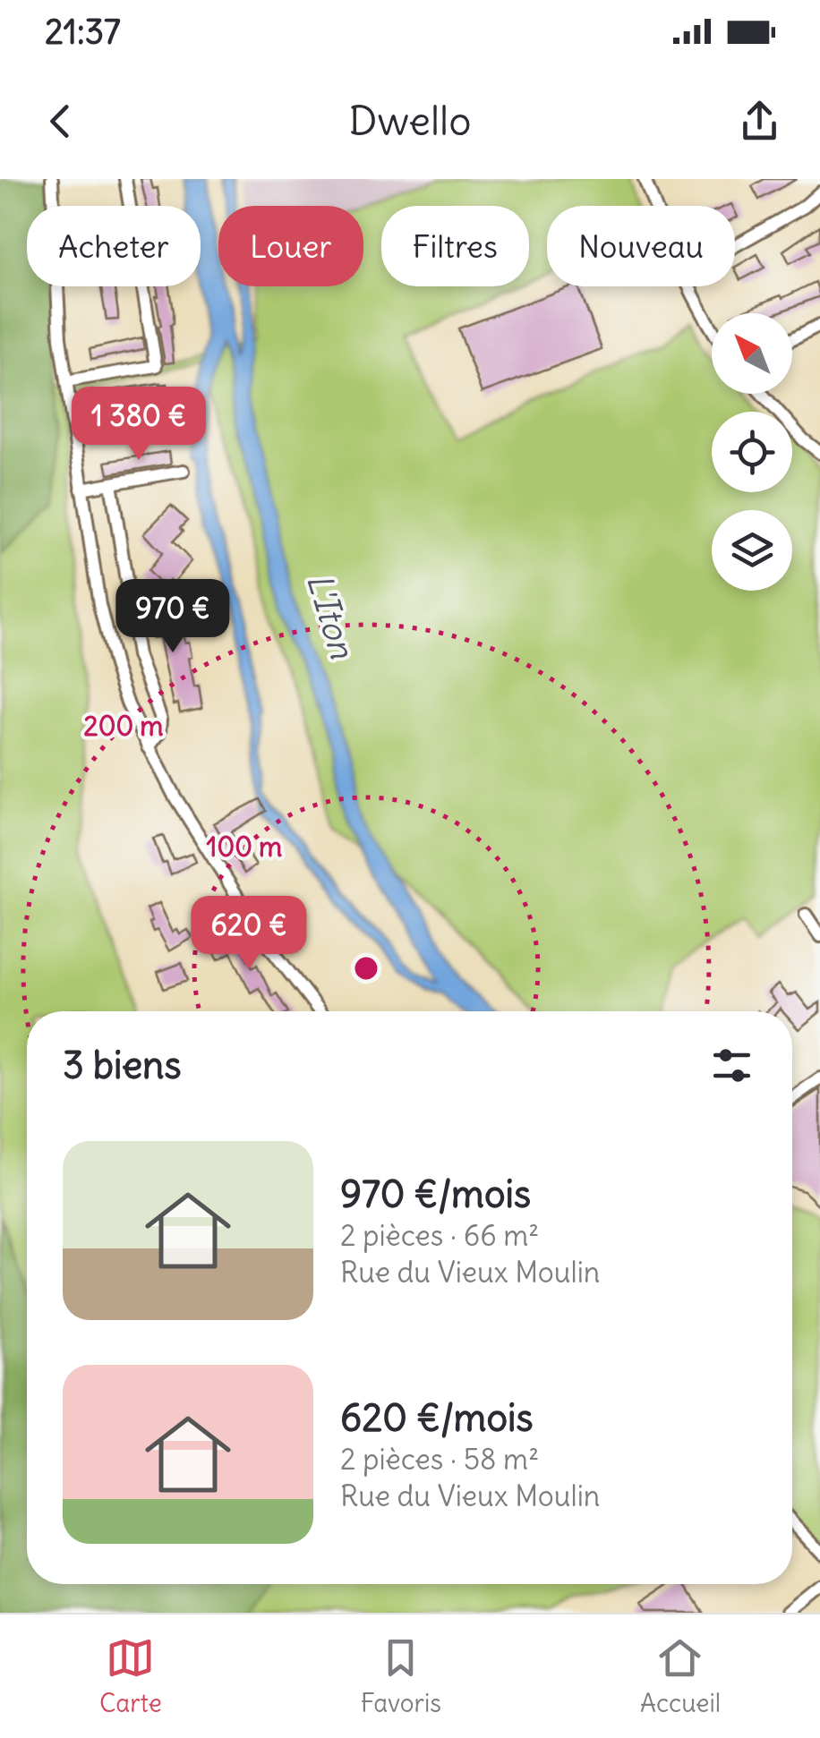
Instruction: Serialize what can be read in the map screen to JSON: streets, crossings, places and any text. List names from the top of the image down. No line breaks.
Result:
{"water":["L'Iton"],"north":"top left","page":{"status":"21:37","header":"Dwello","chip":["Acheter","Louer","Filtres","Nouveau"],"price":["1 380 €","970 €","620 €"],"heading":"3 biens","list":[{"name":"970 €/mois","note":"2 pièces · 66 m² · Rue du Vieux Moulin"},{"name":"620 €/mois","note":"2 pièces · 58 m² · Rue du Vieux Moulin"}],"tabs":["Carte","Favoris","Accueil"]},"rings":["200 m","100 m"]}
